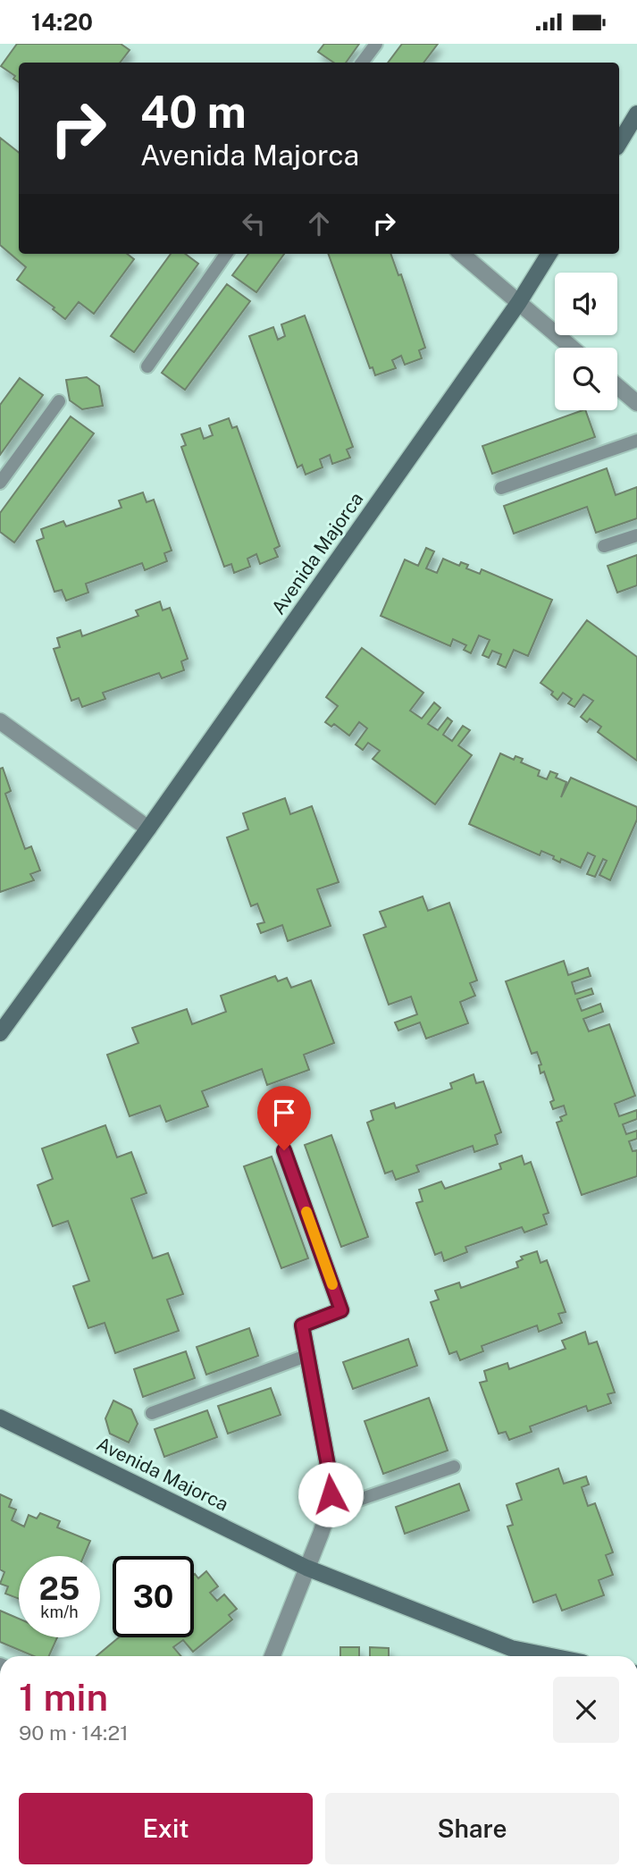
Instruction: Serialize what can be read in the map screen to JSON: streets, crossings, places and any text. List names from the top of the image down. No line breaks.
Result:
{"streets":{"street":["Avenida Majorca"]},"page":{"status":"14:20","turn":["40 m","Avenida Majorca"],"speed":"25 km/h","limit":"30","heading":["1 min","90 m · 14:21"],"buttons":["Exit","Share"]}}
